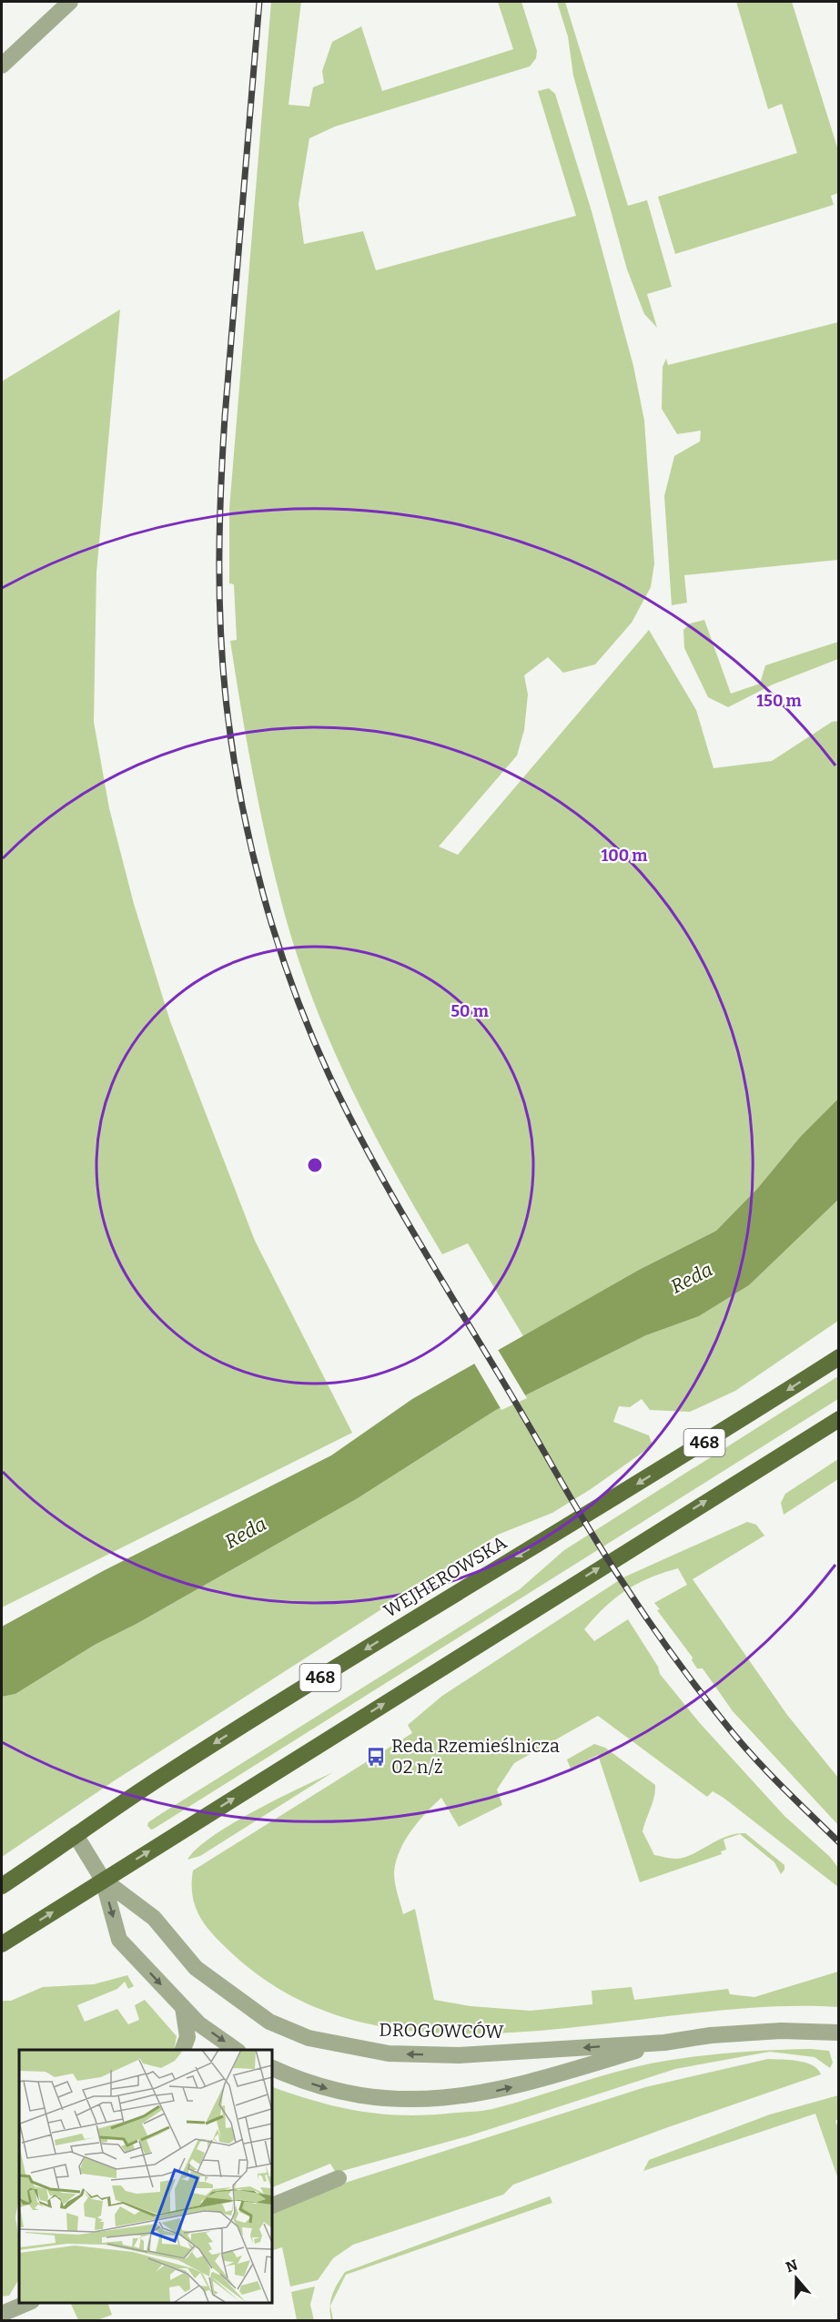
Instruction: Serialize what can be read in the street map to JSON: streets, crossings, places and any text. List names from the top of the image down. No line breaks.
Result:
{"streets":{"main road":["468","WEJHEROWSKA"],"street":["DROGOWCÓW"]},"water":["Reda"],"places":{"bus stop":["Reda Rzemieślnicza 02 n/ż"]},"north":"top","rings":["150 m","100 m","50 m"]}
